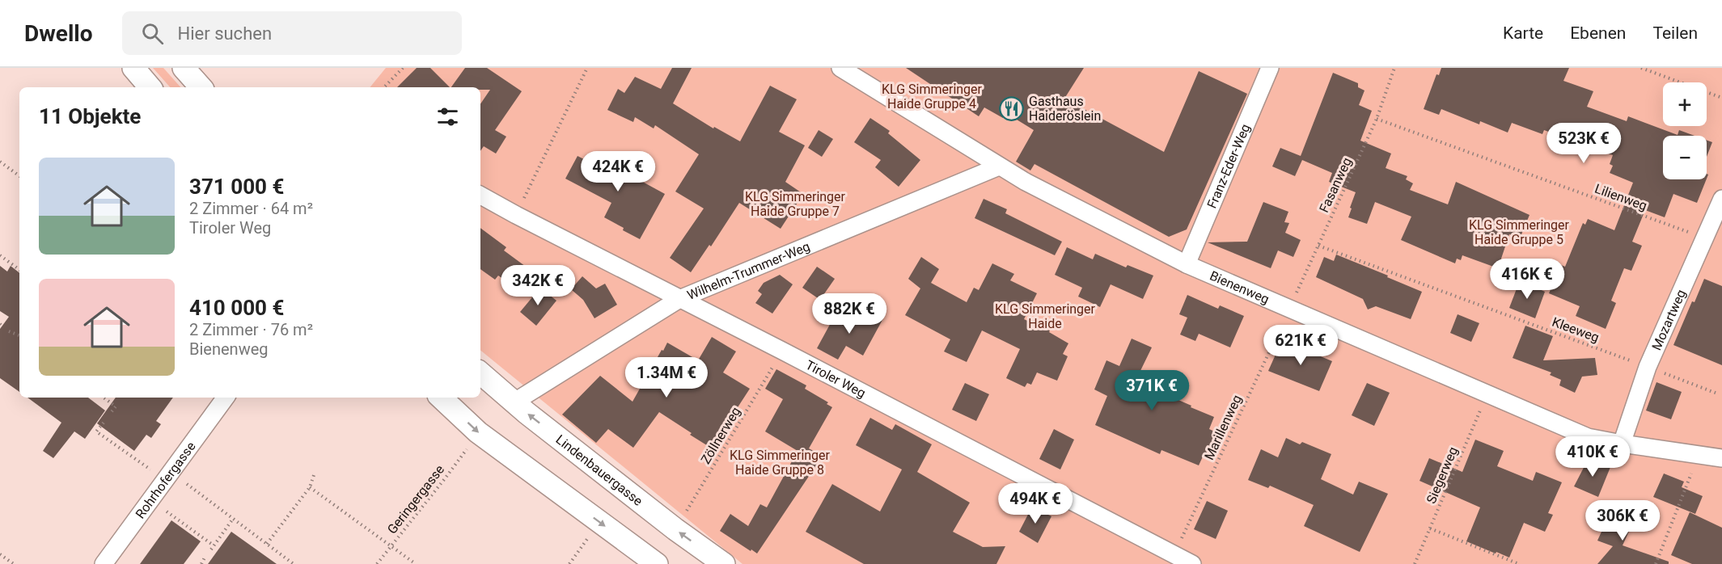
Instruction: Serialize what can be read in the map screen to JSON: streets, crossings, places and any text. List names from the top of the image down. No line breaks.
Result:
{"streets":{"street":["Franz-Eder-Weg","Wilhelm-Trummer-Weg","Bienenweg","Mozartweg","Tiroler Weg","Lindenbauergasse","Rohrhofergasse"],"path":["Fasanweg","Lilienweg","Kleeweg","Marillenweg","Zöllnerweg","Siegerweg","Geringergasse"]},"crossings":[["Franz-Eder-Weg","Bienenweg"],["Fasanweg","Lilienweg"],["Fasanweg","Bienenweg"],["Fasanweg","Kleeweg"],["Fasanweg","Marillenweg"],["Lilienweg","Mozartweg"],["Wilhelm-Trummer-Weg","Bienenweg"],["Wilhelm-Trummer-Weg","Tiroler Weg"],["Wilhelm-Trummer-Weg","Lindenbauergasse"],["Bienenweg","Mozartweg"],["Bienenweg","Marillenweg"],["Bienenweg","Siegerweg"],["Mozartweg","Kleeweg"],["Tiroler Weg","Marillenweg"],["Tiroler Weg","Zöllnerweg"],["Zöllnerweg","Lindenbauergasse"]],"parks":["KLG Simmeringer Haide Gruppe 4","KLG Simmeringer Haide Gruppe 7","KLG Simmeringer Haide Gruppe 5","KLG Simmeringer Haide","KLG Simmeringer Haide Gruppe 8"],"places":{"restaurant":["Gasthaus Haideröslein"]},"page":{"header":"Dwello","search":"Hier suchen","nav":["Karte","Ebenen","Teilen"],"map_buttons":["+","−"],"heading":"11 Objekte","price":["523K €","424K €","416K €","342K €","882K €","621K €","1.34M €","371K €","410K €","494K €","306K €"],"list":[{"name":"371 000 €","note":"2 Zimmer · 64 m² · Tiroler Weg"},{"name":"410 000 €","note":"2 Zimmer · 76 m² · Bienenweg"}]}}
